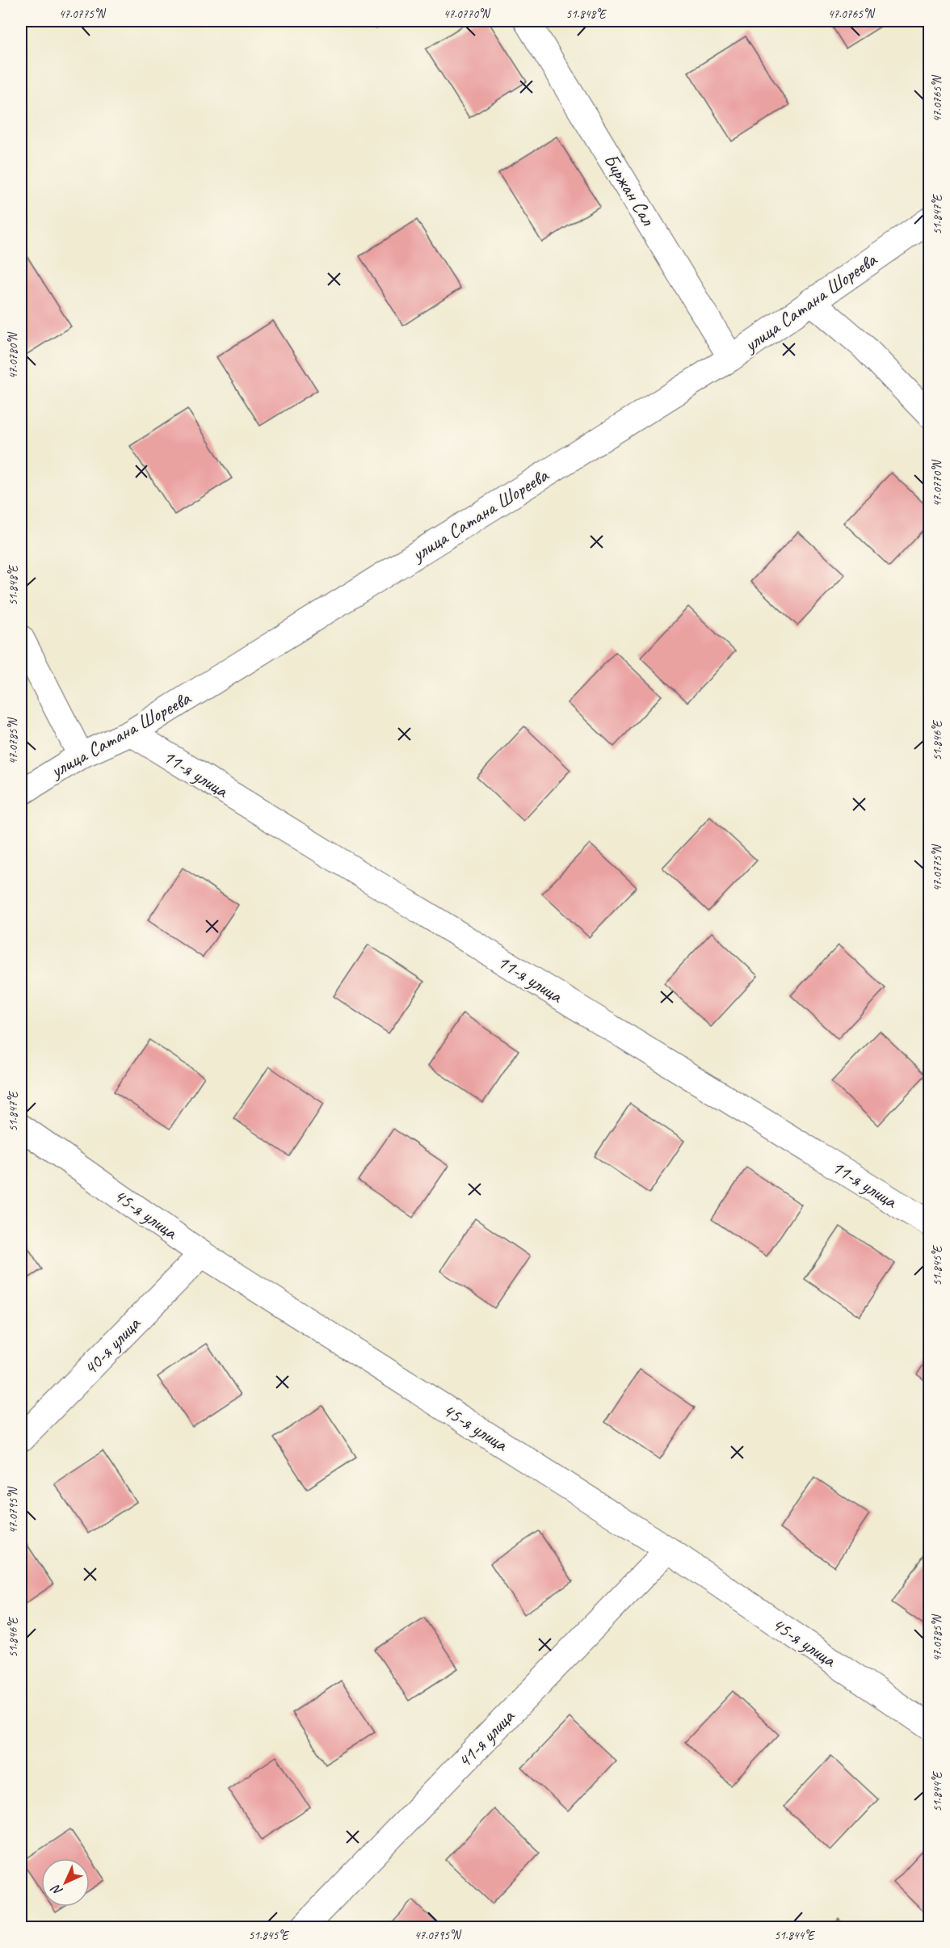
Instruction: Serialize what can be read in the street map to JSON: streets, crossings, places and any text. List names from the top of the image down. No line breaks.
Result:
{"streets":{"street":["Биржан Сал","улица Сатана Шореева","11-я улица","45-я улица","40-я улица","41-я улица"]},"crossings":[["Биржан Сал","улица Сатана Шореева"],["улица Сатана Шореева","11-я улица"],["45-я улица","40-я улица"],["45-я улица","41-я улица"]],"north":"bottom left","coordinates":["47.0775°N","47.0770°N","51.848°E","47.0765°N","51.847°E","47.0780°N","51.846°E","47.0785°N","51.845°E","47.0795°N","51.844°E"]}
